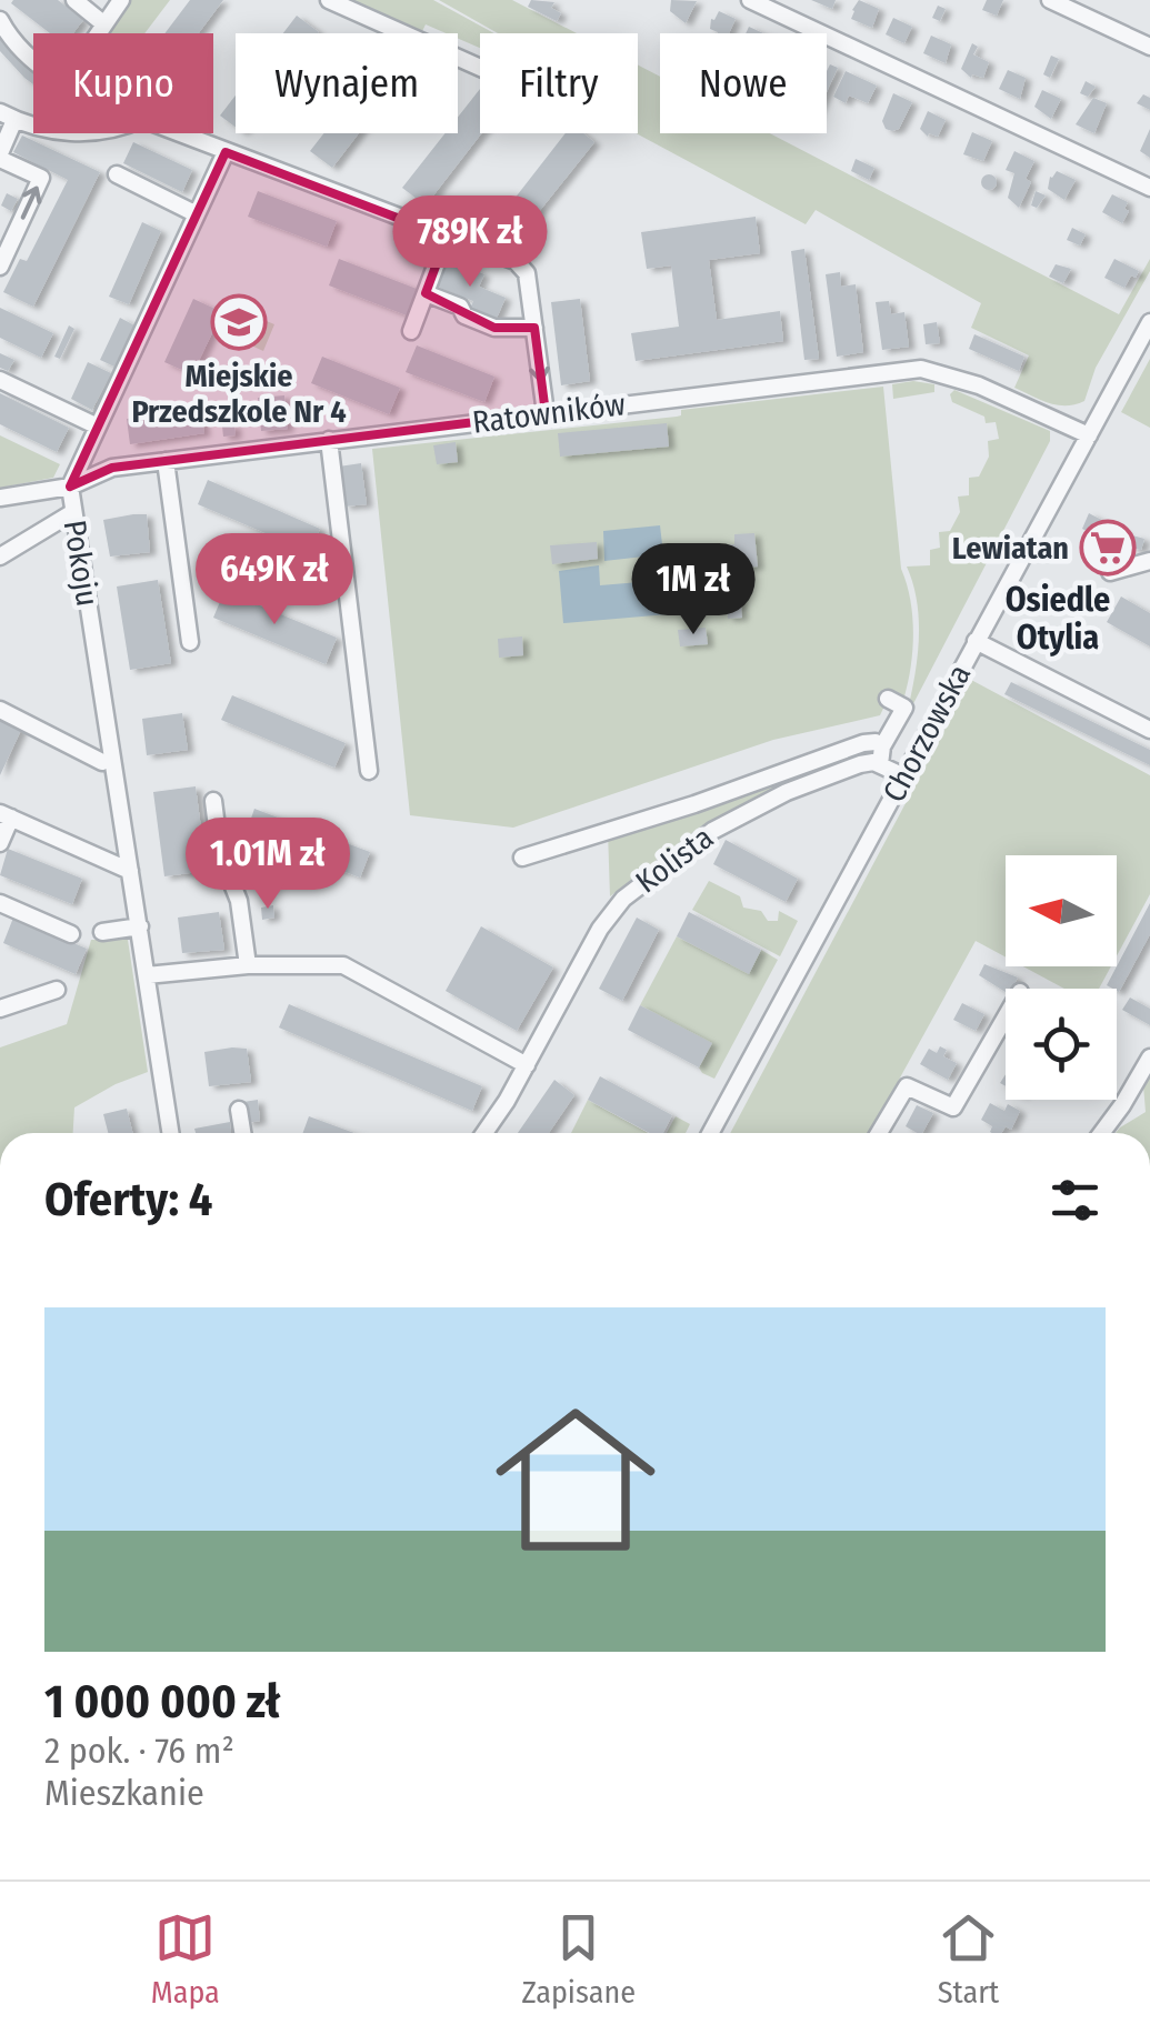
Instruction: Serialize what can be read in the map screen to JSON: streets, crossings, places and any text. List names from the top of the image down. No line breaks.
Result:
{"streets":{"street":["Ratowników","Pokoju","Chorzowska","Kolista"]},"crossings":[["Ratowników","Pokoju"],["Ratowników","Chorzowska"]],"districts":["Osiedle Otylia"],"places":{"school or university":["Miejskie Przedszkole Nr 4"],"supermarket":["Lewiatan"]},"north":"left","page":{"chip":["Kupno","Wynajem","Filtry","Nowe"],"price":["789K zł","649K zł","1M zł","1.01M zł"],"heading":"Oferty: 4","list":[{"name":"1 000 000 zł","note":"2 pok. · 76 m² · Mieszkanie"}],"tabs":["Mapa","Zapisane","Start"]}}
